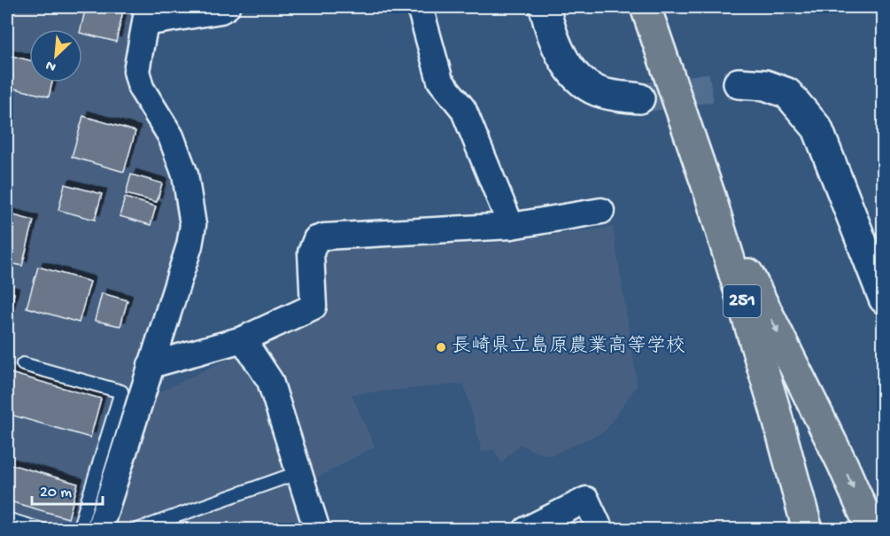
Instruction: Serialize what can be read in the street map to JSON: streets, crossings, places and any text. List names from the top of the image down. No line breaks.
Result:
{"streets":{"highway":["251"]},"places":["長崎県立島原農業高等学校"],"scale_bar":"20 m","north":"bottom left"}
